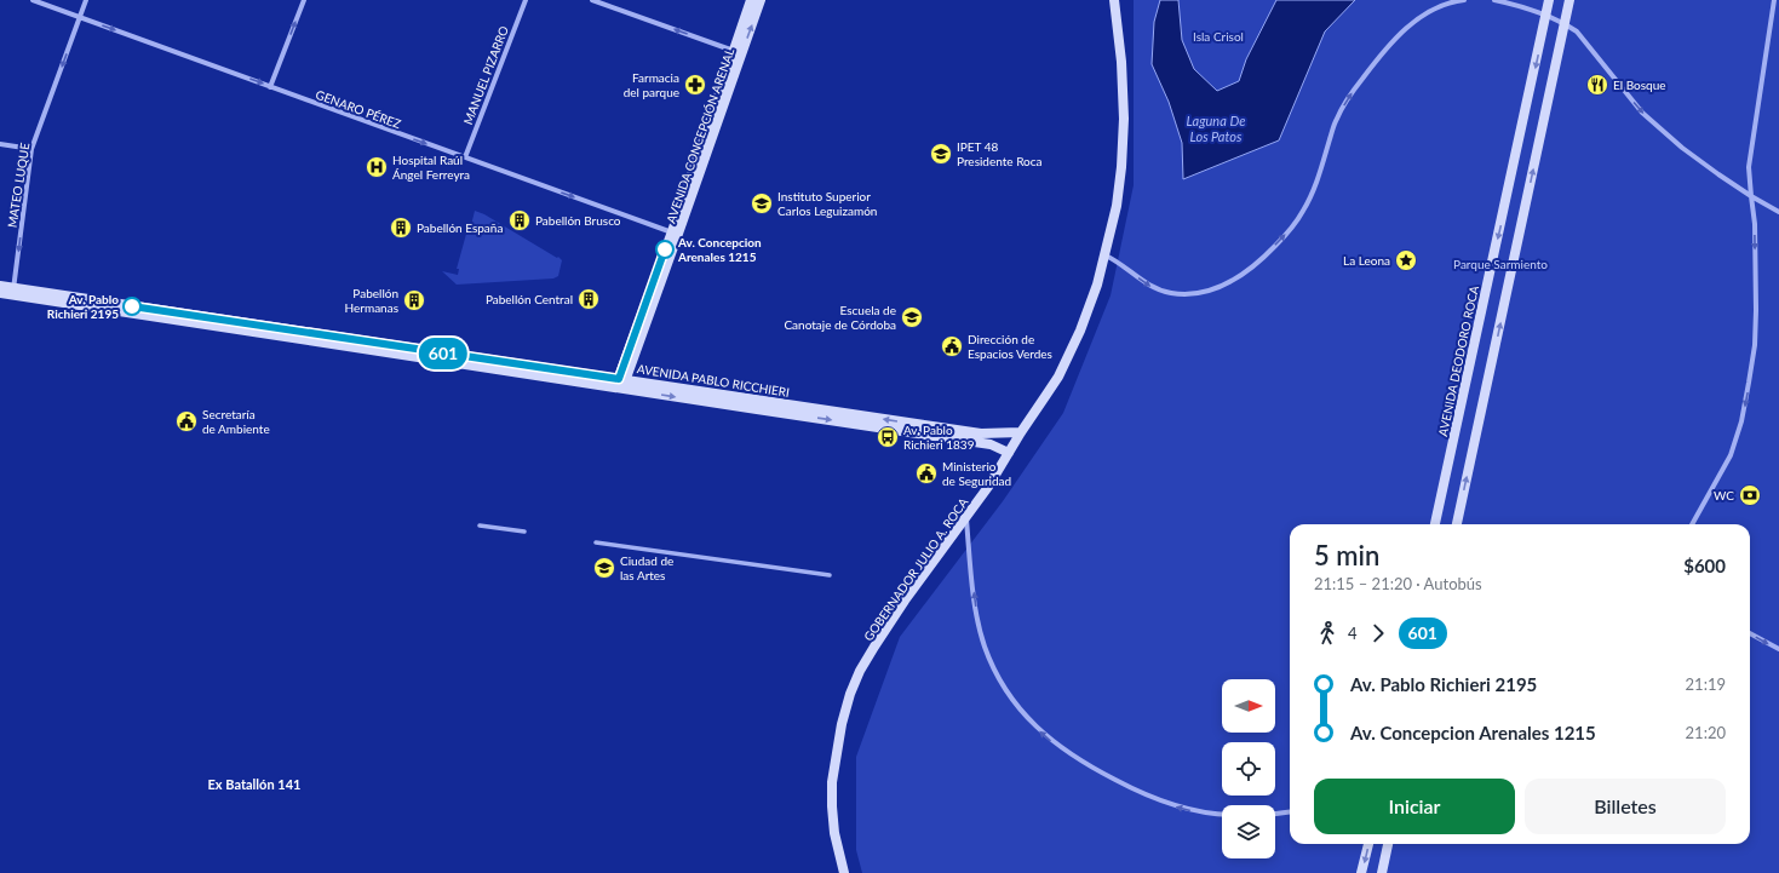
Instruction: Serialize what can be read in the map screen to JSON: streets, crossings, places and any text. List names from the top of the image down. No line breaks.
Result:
{"streets":{"main road":["AVENIDA CONCEPCIÓN ARENAL","AVENIDA DEODORO ROCA","AVENIDA PABLO RICCHIERI","GOBERNADOR JULIO A. ROCA"],"street":["MANUEL PIZARRO","GENARO PÉREZ","MATEO LUQUE"]},"crossings":[["MANUEL PIZARRO","GENARO PÉREZ"],["GENARO PÉREZ","AVENIDA CONCEPCIÓN ARENAL"],["GENARO PÉREZ","MATEO LUQUE"],["AVENIDA CONCEPCIÓN ARENAL","AVENIDA PABLO RICCHIERI"],["MATEO LUQUE","AVENIDA PABLO RICCHIERI"],["AVENIDA PABLO RICCHIERI","GOBERNADOR JULIO A. ROCA"]],"one_way":["GENARO PÉREZ","MATEO LUQUE"],"districts":["Ex Batallón 141"],"water":["Laguna De Los Patos"],"parks":["Isla Crisol","Parque Sarmiento"],"places":{"pharmacy":["Farmacia del parque"],"restaurant":["El Bosque"],"school or university":["IPET 48 Presidente Roca","Instituto Superior Carlos Leguizamón","Escuela de Canotaje de Córdoba","Ciudad de las Artes"],"hospital":["Hospital Raúl Ángel Ferreyra"],"building":["Pabellón Brusco","Pabellón España","Pabellón Central","Pabellón Hermanas"],"other":["Av. Concepcion Arenales 1215","Av. Pablo Richieri 2195"],"place":["La Leona"],"public building":["Dirección de Espacios Verdes","Secretaría de Ambiente","Ministerio de Seguridad"],"bus stop":["Av. Pablo Richieri 1839"],"bank":["WC"]},"lines":["bus line 601"],"north":"right","page":{"on_map":"601","heading":["5 min","21:15 – 21:20 · Autobús","$600"],"legs":["4","601"],"list":[{"name":"Av. Pablo Richieri 2195","value":"21:19"},{"name":"Av. Concepcion Arenales 1215","value":"21:20"}],"buttons":["Iniciar","Billetes"]}}
